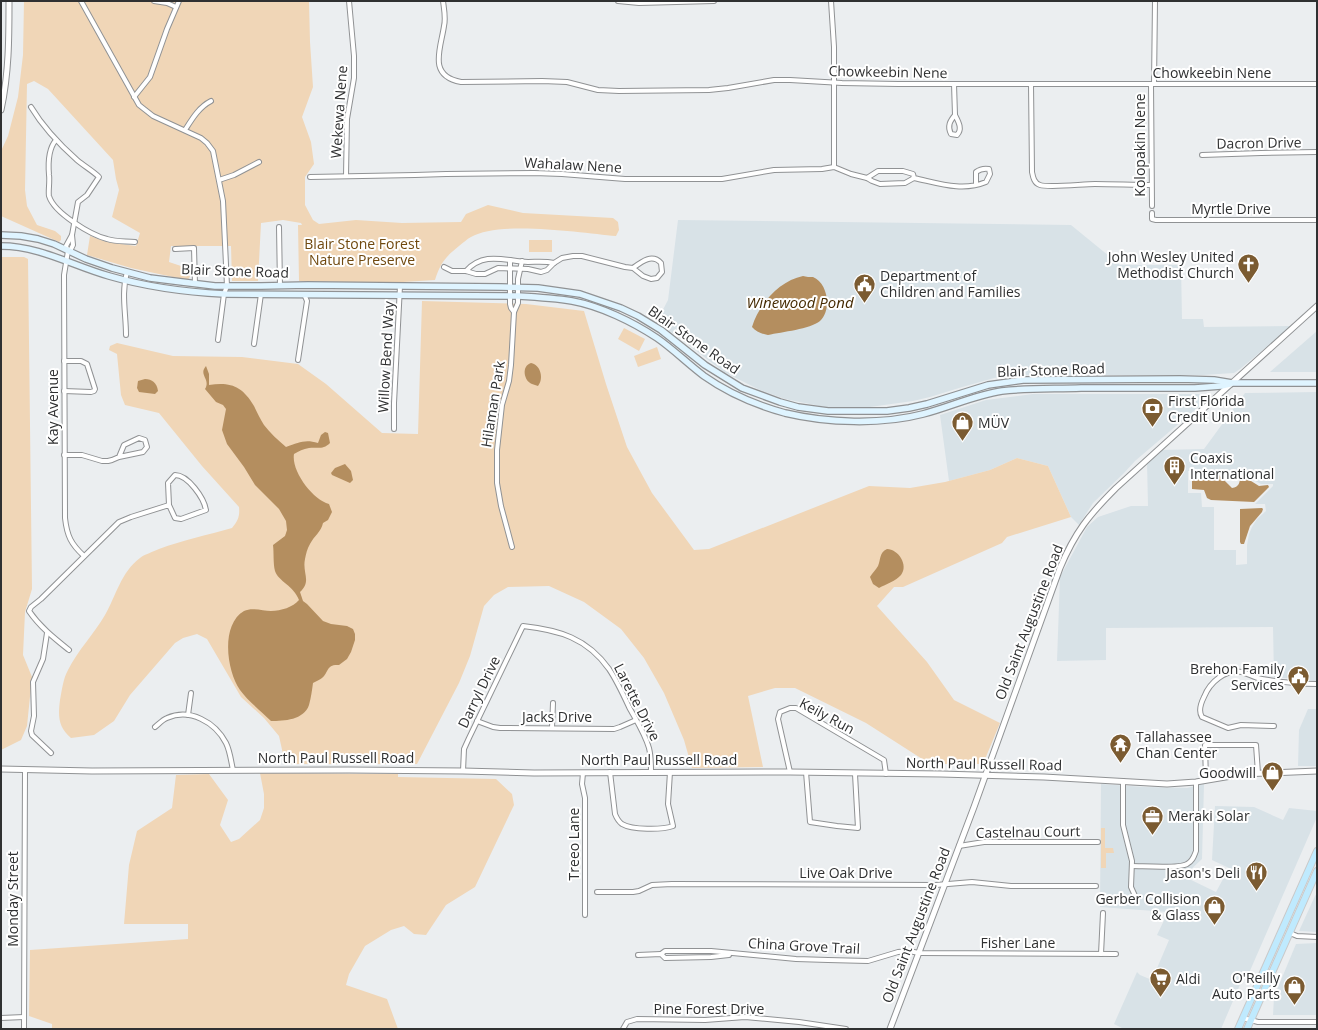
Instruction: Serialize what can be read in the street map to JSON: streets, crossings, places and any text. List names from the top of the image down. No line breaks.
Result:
{"streets":{"main road":["Blair Stone Road"],"street":["Chowkeebin Nene","Wekewa Nene","Dacron Drive","Kolopakin Nene","Wahalaw Nene","Myrtle Drive","Willow Bend Way","Hilaman Park","Kay Avenue","Old Saint Augustine Road","Darryl Drive","Larette Drive","Keily Run","Jacks Drive","North Paul Russell Road","Castelnau Court","Treeo Lane","Live Oak Drive","Monday Street","Fisher Lane","China Grove Trail","Pine Forest Drive"]},"crossings":[["Chowkeebin Nene","Kolopakin Nene"],["Wekewa Nene","Wahalaw Nene"],["Blair Stone Road","Willow Bend Way"],["Blair Stone Road","Hilaman Park"],["Blair Stone Road","Kay Avenue"],["Blair Stone Road","Old Saint Augustine Road"],["Old Saint Augustine Road","North Paul Russell Road"],["Old Saint Augustine Road","Castelnau Court"],["Old Saint Augustine Road","Live Oak Drive"],["Old Saint Augustine Road","Fisher Lane"],["Old Saint Augustine Road","China Grove Trail"],["Darryl Drive","Larette Drive"],["Darryl Drive","Jacks Drive"],["Darryl Drive","North Paul Russell Road"],["Larette Drive","Jacks Drive"],["Larette Drive","North Paul Russell Road"],["Keily Run","North Paul Russell Road"],["North Paul Russell Road","Treeo Lane"],["North Paul Russell Road","Monday Street"],["Fisher Lane","China Grove Trail"]],"water":["Winewood Pond"],"parks":["Blair Stone Forest Nature Preserve"],"places":{"church":["John Wesley United Methodist Church"],"public building":["Department of Children and Families","Brehon Family Services"],"bank":["First Florida Credit Union"],"shop":["MÜV","Goodwill","Gerber Collision & Glass","O'Reilly Auto Parts"],"building":["Coaxis International"],"temple":["Tallahassee Chan Center"],"office":["Meraki Solar"],"restaurant":["Jason's Deli"],"supermarket":["Aldi"]}}
